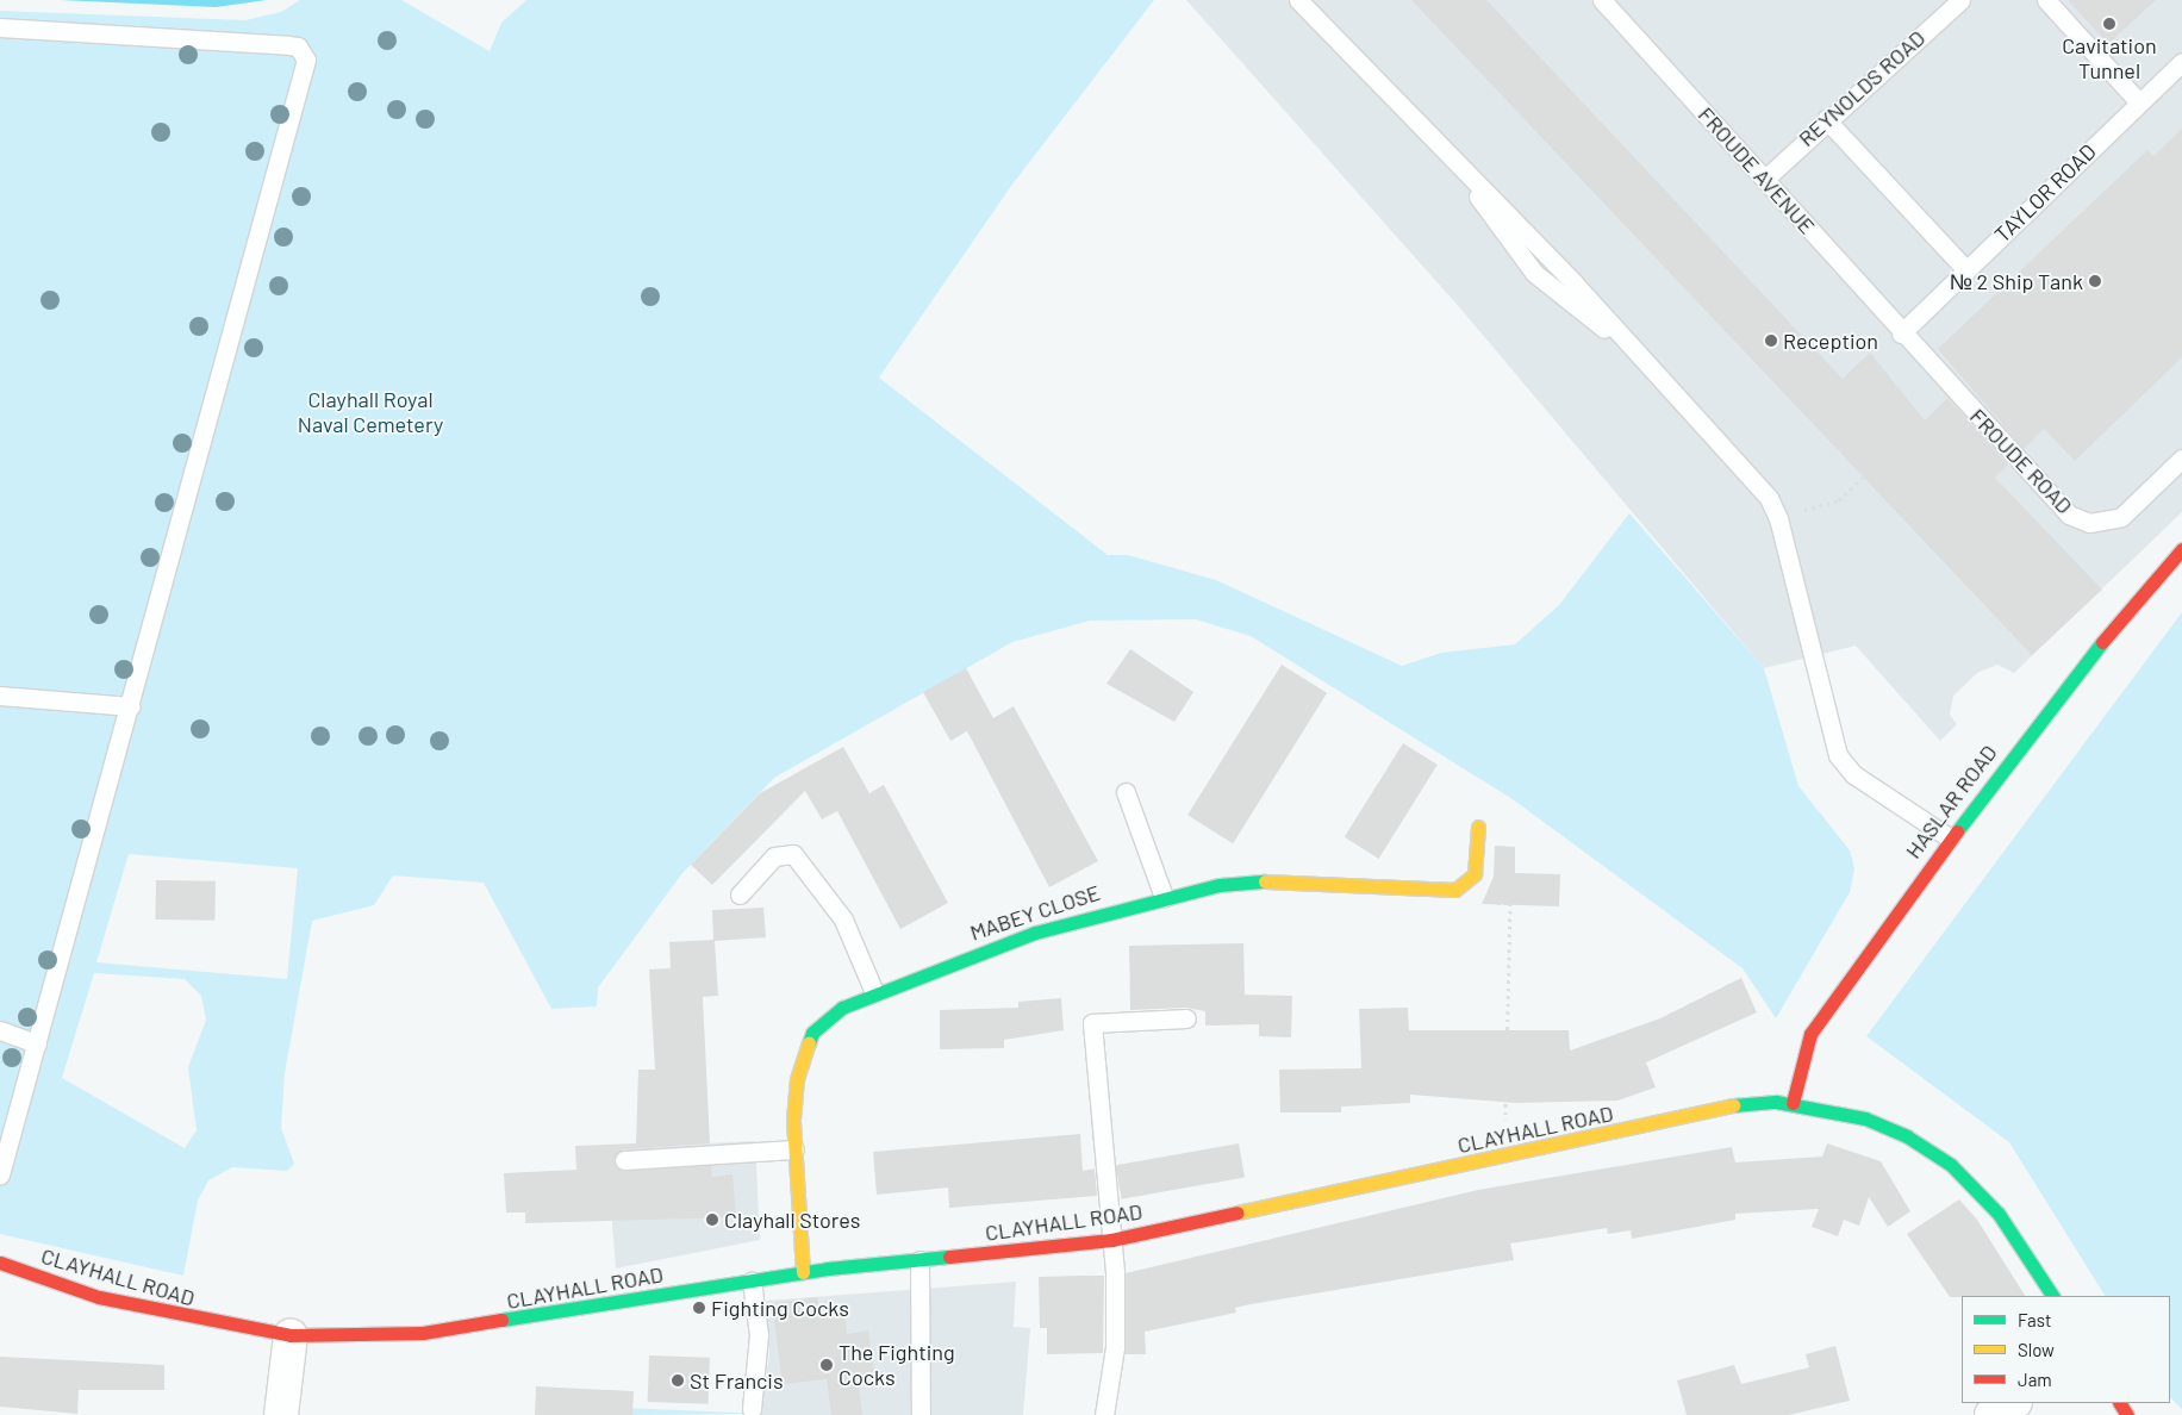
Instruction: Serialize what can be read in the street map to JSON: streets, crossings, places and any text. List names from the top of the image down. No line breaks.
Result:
{"streets":{"street":["HASLAR ROAD","MABEY CLOSE","CLAYHALL ROAD"],"lane":["REYNOLDS ROAD","FROUDE AVENUE","TAYLOR ROAD","FROUDE ROAD"]},"crossings":[["REYNOLDS ROAD","FROUDE AVENUE"],["FROUDE AVENUE","TAYLOR ROAD"],["FROUDE AVENUE","FROUDE ROAD"],["TAYLOR ROAD","FROUDE ROAD"],["HASLAR ROAD","CLAYHALL ROAD"],["MABEY CLOSE","CLAYHALL ROAD"]],"parks":["Clayhall Royal Naval Cemetery"],"places":["Cavitation Tunnel","№ 2 Ship Tank","Reception","Clayhall Stores","Fighting Cocks","The Fighting Cocks","St Francis"],"legend":["Fast","Slow","Jam"]}
